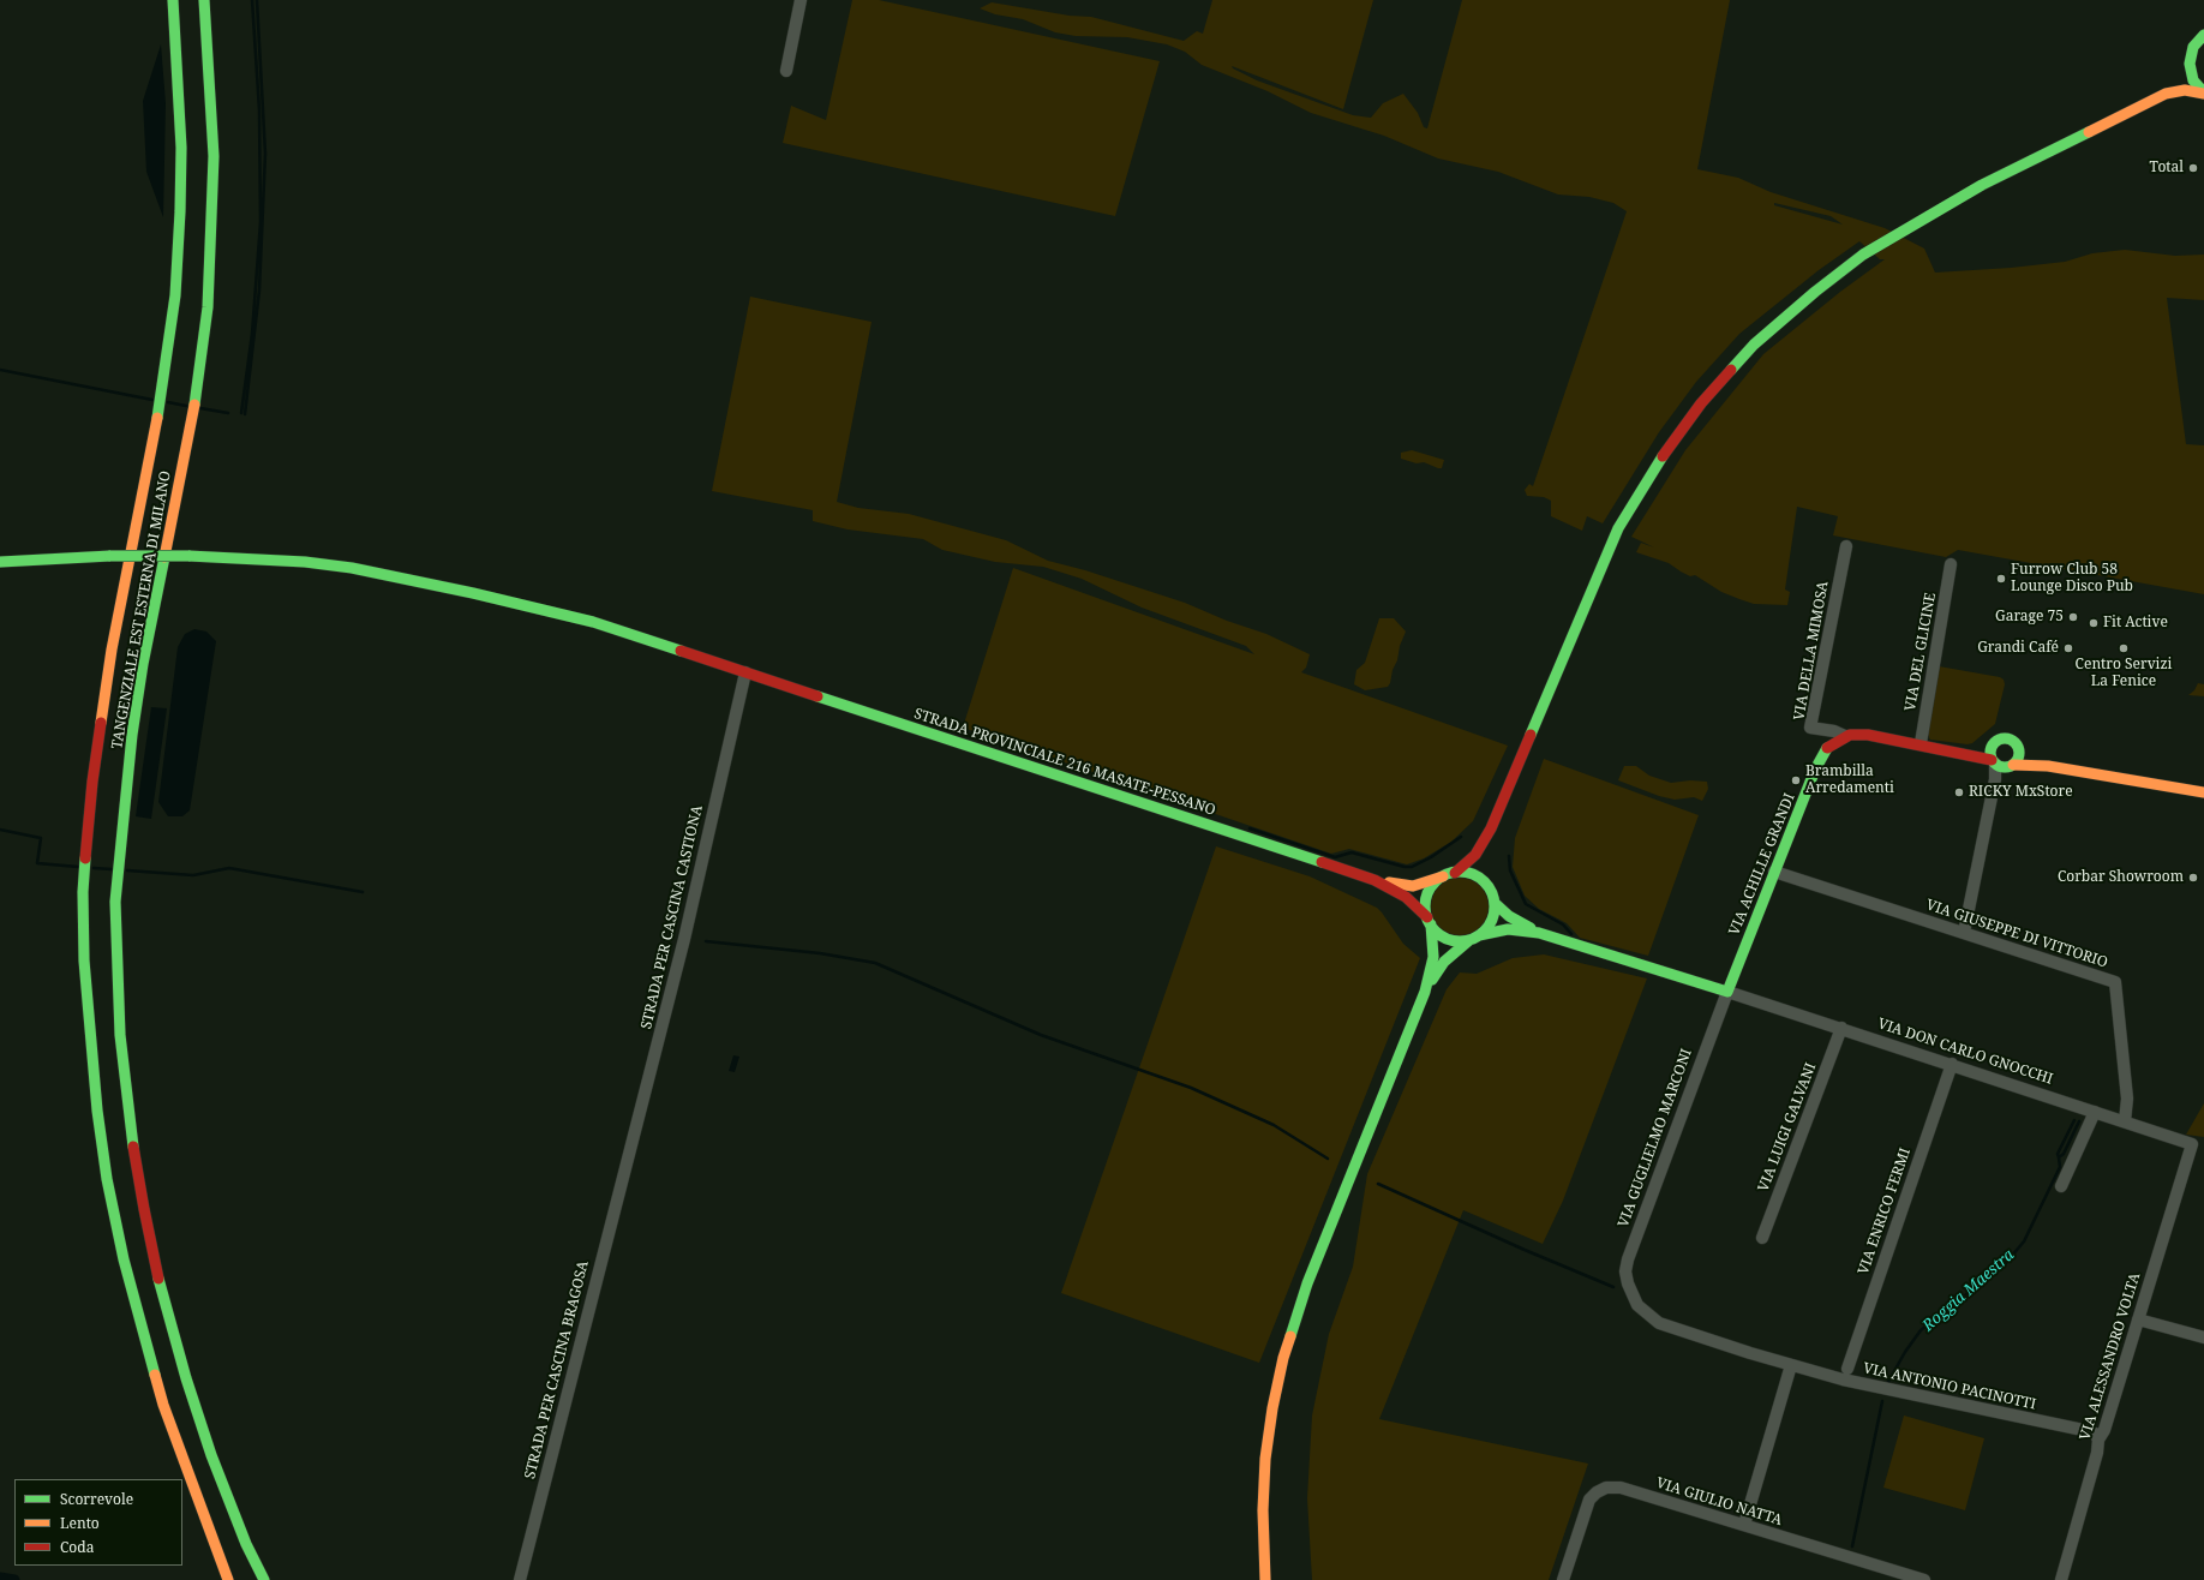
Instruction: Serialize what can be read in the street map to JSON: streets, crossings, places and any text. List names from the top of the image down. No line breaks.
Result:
{"streets":{"main road":["TANGENZIALE EST ESTERNA DI MILANO","STRADA PROVINCIALE 216 MASATE-PESSANO","VIA ACHILLE GRANDI"],"street":["VIA DELLA MIMOSA","VIA DEL GLICINE","STRADA PER CASCINA CASTIONA","VIA GIUSEPPE DI VITTORIO","VIA DON CARLO GNOCCHI","VIA LUIGI GALVANI","VIA GUGLIELMO MARCONI","VIA ENRICO FERMI","VIA ALESSANDRO VOLTA","STRADA PER CASCINA BRAGOSA","VIA ANTONIO PACINOTTI","VIA GIULIO NATTA"]},"crossings":[["VIA DELLA MIMOSA","VIA ACHILLE GRANDI"],["STRADA PROVINCIALE 216 MASATE-PESSANO","STRADA PER CASCINA CASTIONA"],["VIA ACHILLE GRANDI","VIA GIUSEPPE DI VITTORIO"],["VIA ACHILLE GRANDI","VIA DON CARLO GNOCCHI"],["VIA ACHILLE GRANDI","VIA GUGLIELMO MARCONI"],["STRADA PER CASCINA CASTIONA","STRADA PER CASCINA BRAGOSA"],["VIA GIUSEPPE DI VITTORIO","VIA DON CARLO GNOCCHI"],["VIA DON CARLO GNOCCHI","VIA LUIGI GALVANI"],["VIA DON CARLO GNOCCHI","VIA GUGLIELMO MARCONI"],["VIA DON CARLO GNOCCHI","VIA ENRICO FERMI"],["VIA DON CARLO GNOCCHI","VIA ALESSANDRO VOLTA"],["VIA GUGLIELMO MARCONI","VIA ANTONIO PACINOTTI"],["VIA ALESSANDRO VOLTA","VIA ANTONIO PACINOTTI"]],"water":["Roggia Maestra"],"places":["Total","Furrow Club 58 Lounge Disco Pub","Garage 75","Fit Active","Grandi Café","Centro Servizi La Fenice","Brambilla Arredamenti","RICKY MxStore","Corbar Showroom"],"legend":["Scorrevole","Lento","Coda"]}
